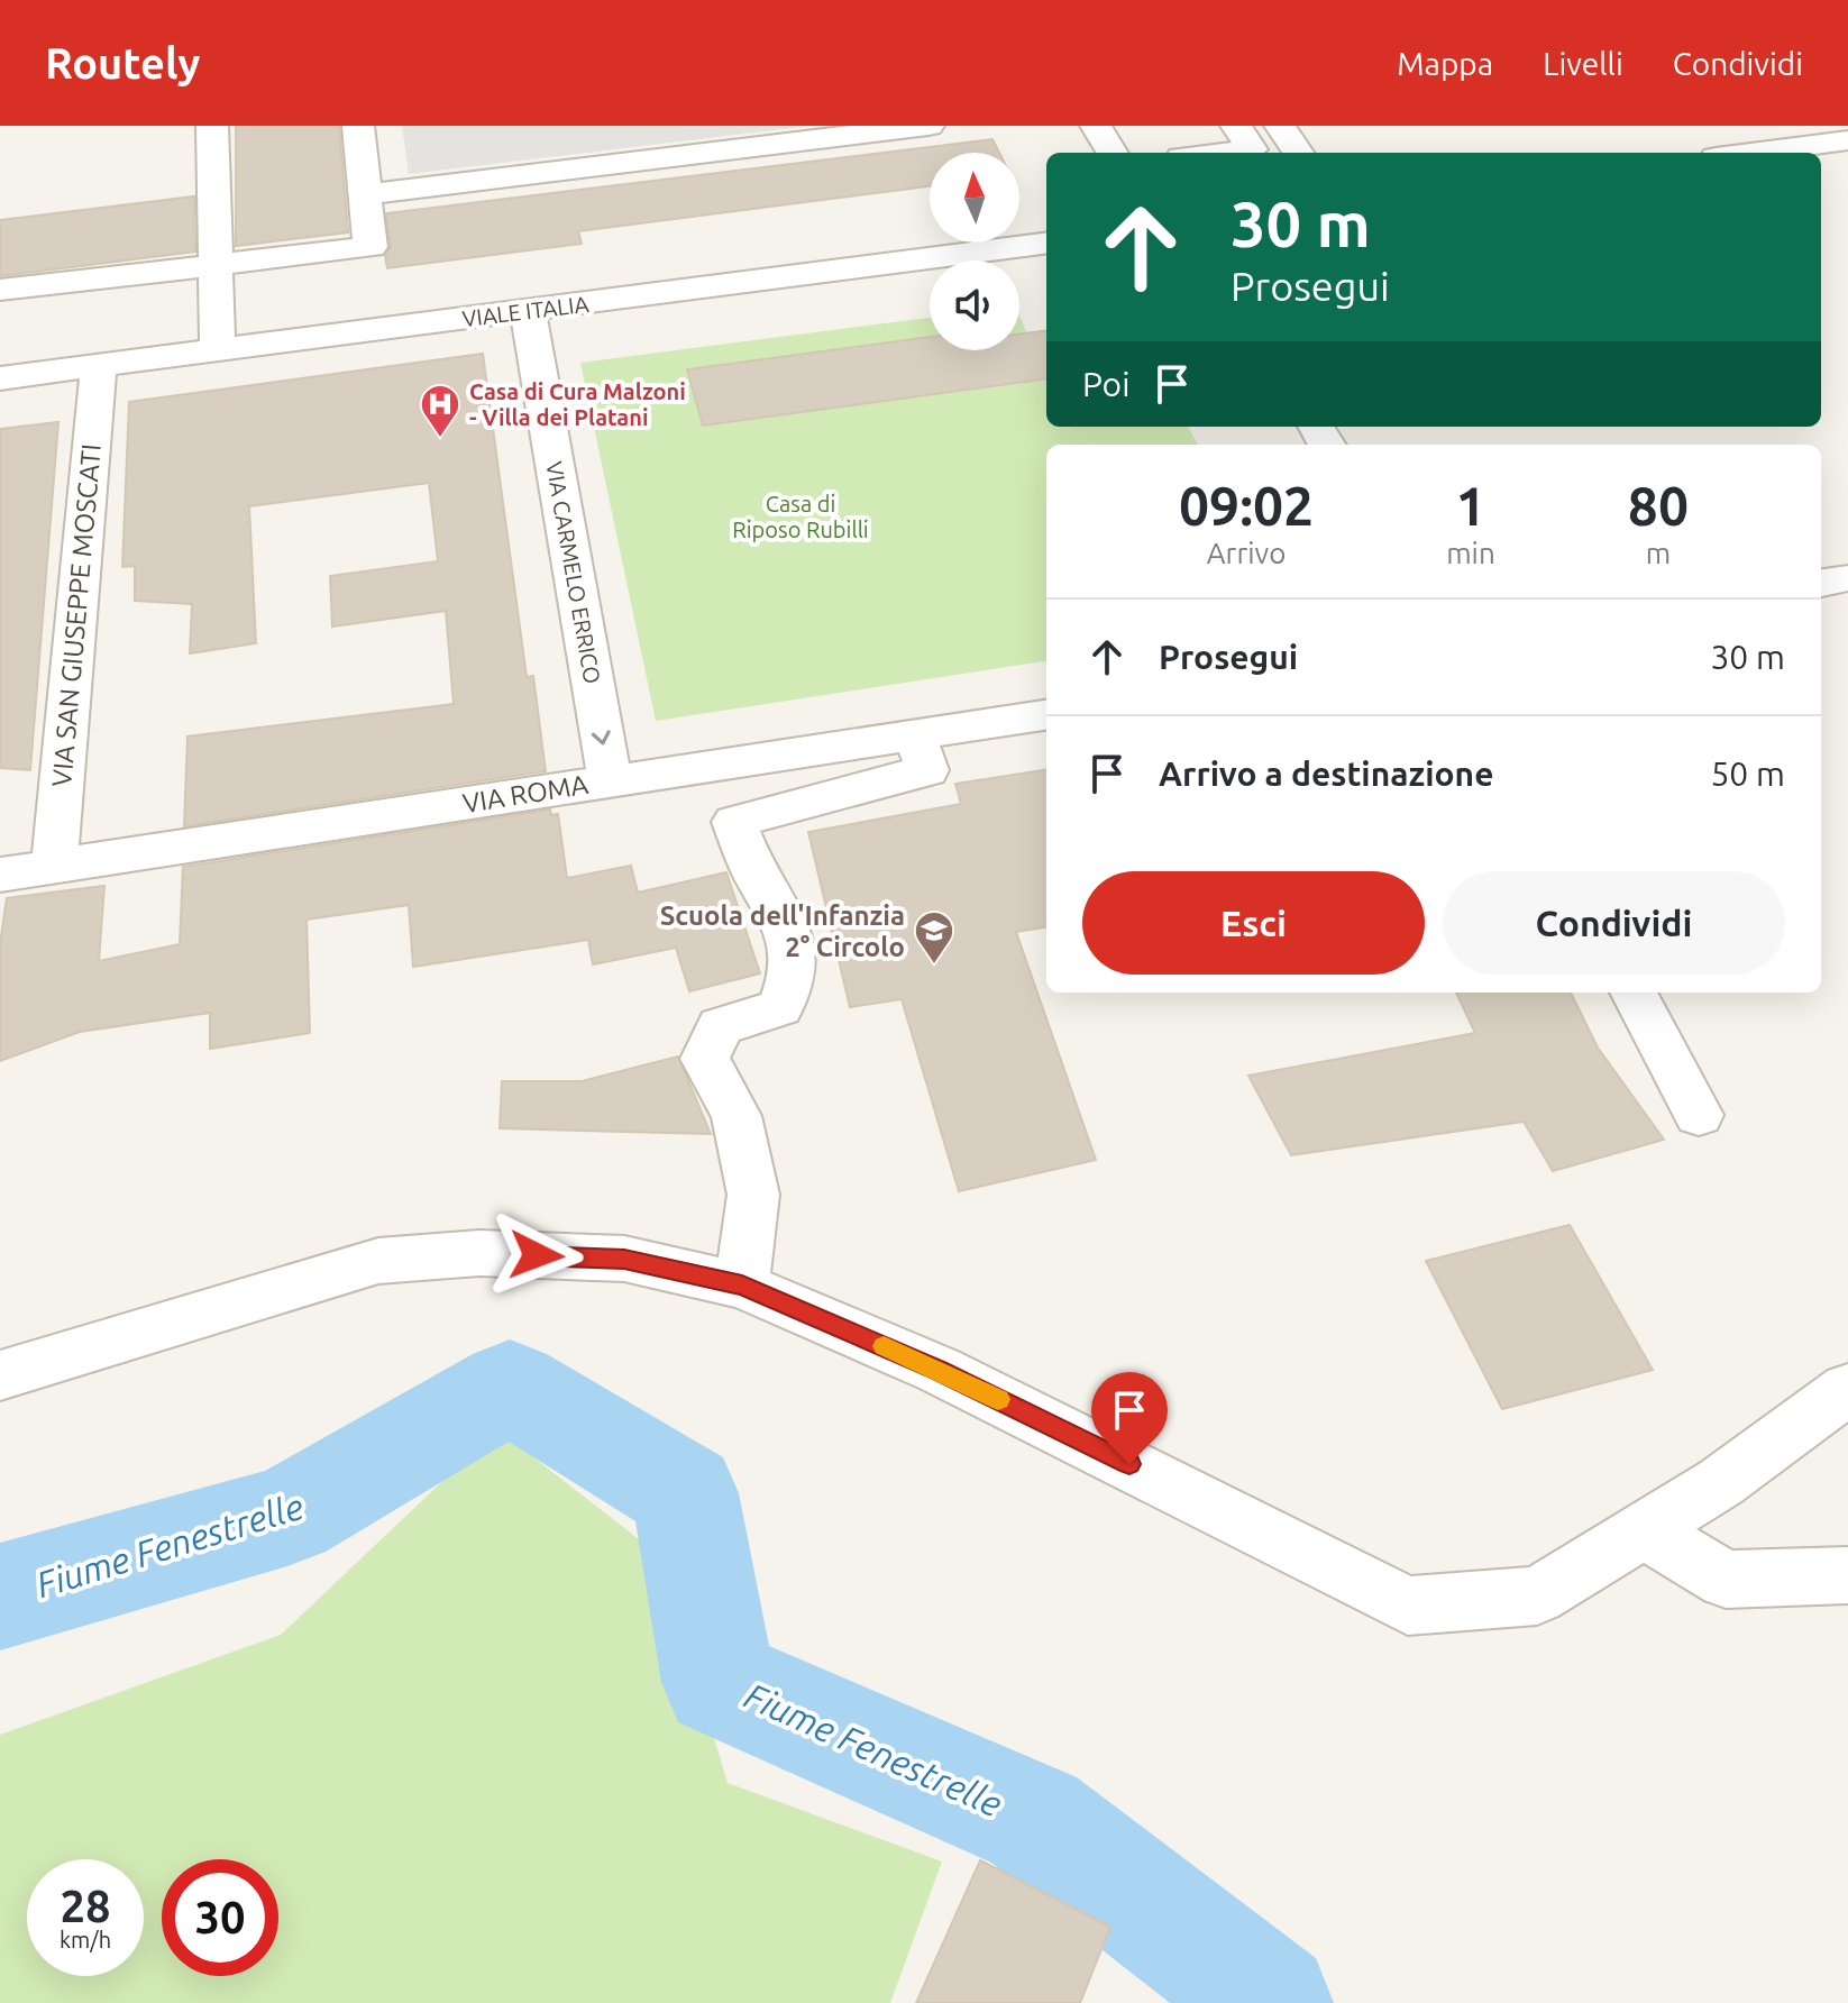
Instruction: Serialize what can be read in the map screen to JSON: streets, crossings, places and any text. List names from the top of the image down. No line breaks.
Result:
{"streets":{"street":["VIALE ITALIA","VIA CARMELO ERRICO","VIA SAN GIUSEPPE MOSCATI","VIA ROMA"]},"crossings":[["VIALE ITALIA","VIA CARMELO ERRICO"],["VIALE ITALIA","VIA SAN GIUSEPPE MOSCATI"],["VIA CARMELO ERRICO","VIA ROMA"],["VIA SAN GIUSEPPE MOSCATI","VIA ROMA"]],"one_way":["VIA CARMELO ERRICO"],"water":["Fiume Fenestrelle"],"parks":["Casa di Riposo Rubilli"],"places":{"hospital":["Casa di Cura Malzoni - Villa dei Platani"],"school or university":["Scuola dell'Infanzia 2° Circolo"]},"north":"top","page":{"header":"Routely","nav":["Mappa","Livelli","Condividi"],"turn":["30 m","Prosegui"],"then":"Poi","eta":["09:02","Arrivo","1","min","80","m"],"list":[{"name":"Prosegui","value":"30 m"},{"name":"Arrivo a destinazione","value":"50 m"}],"buttons":["Esci","Condividi"],"speed":"28 km/h","limit":"30"}}
